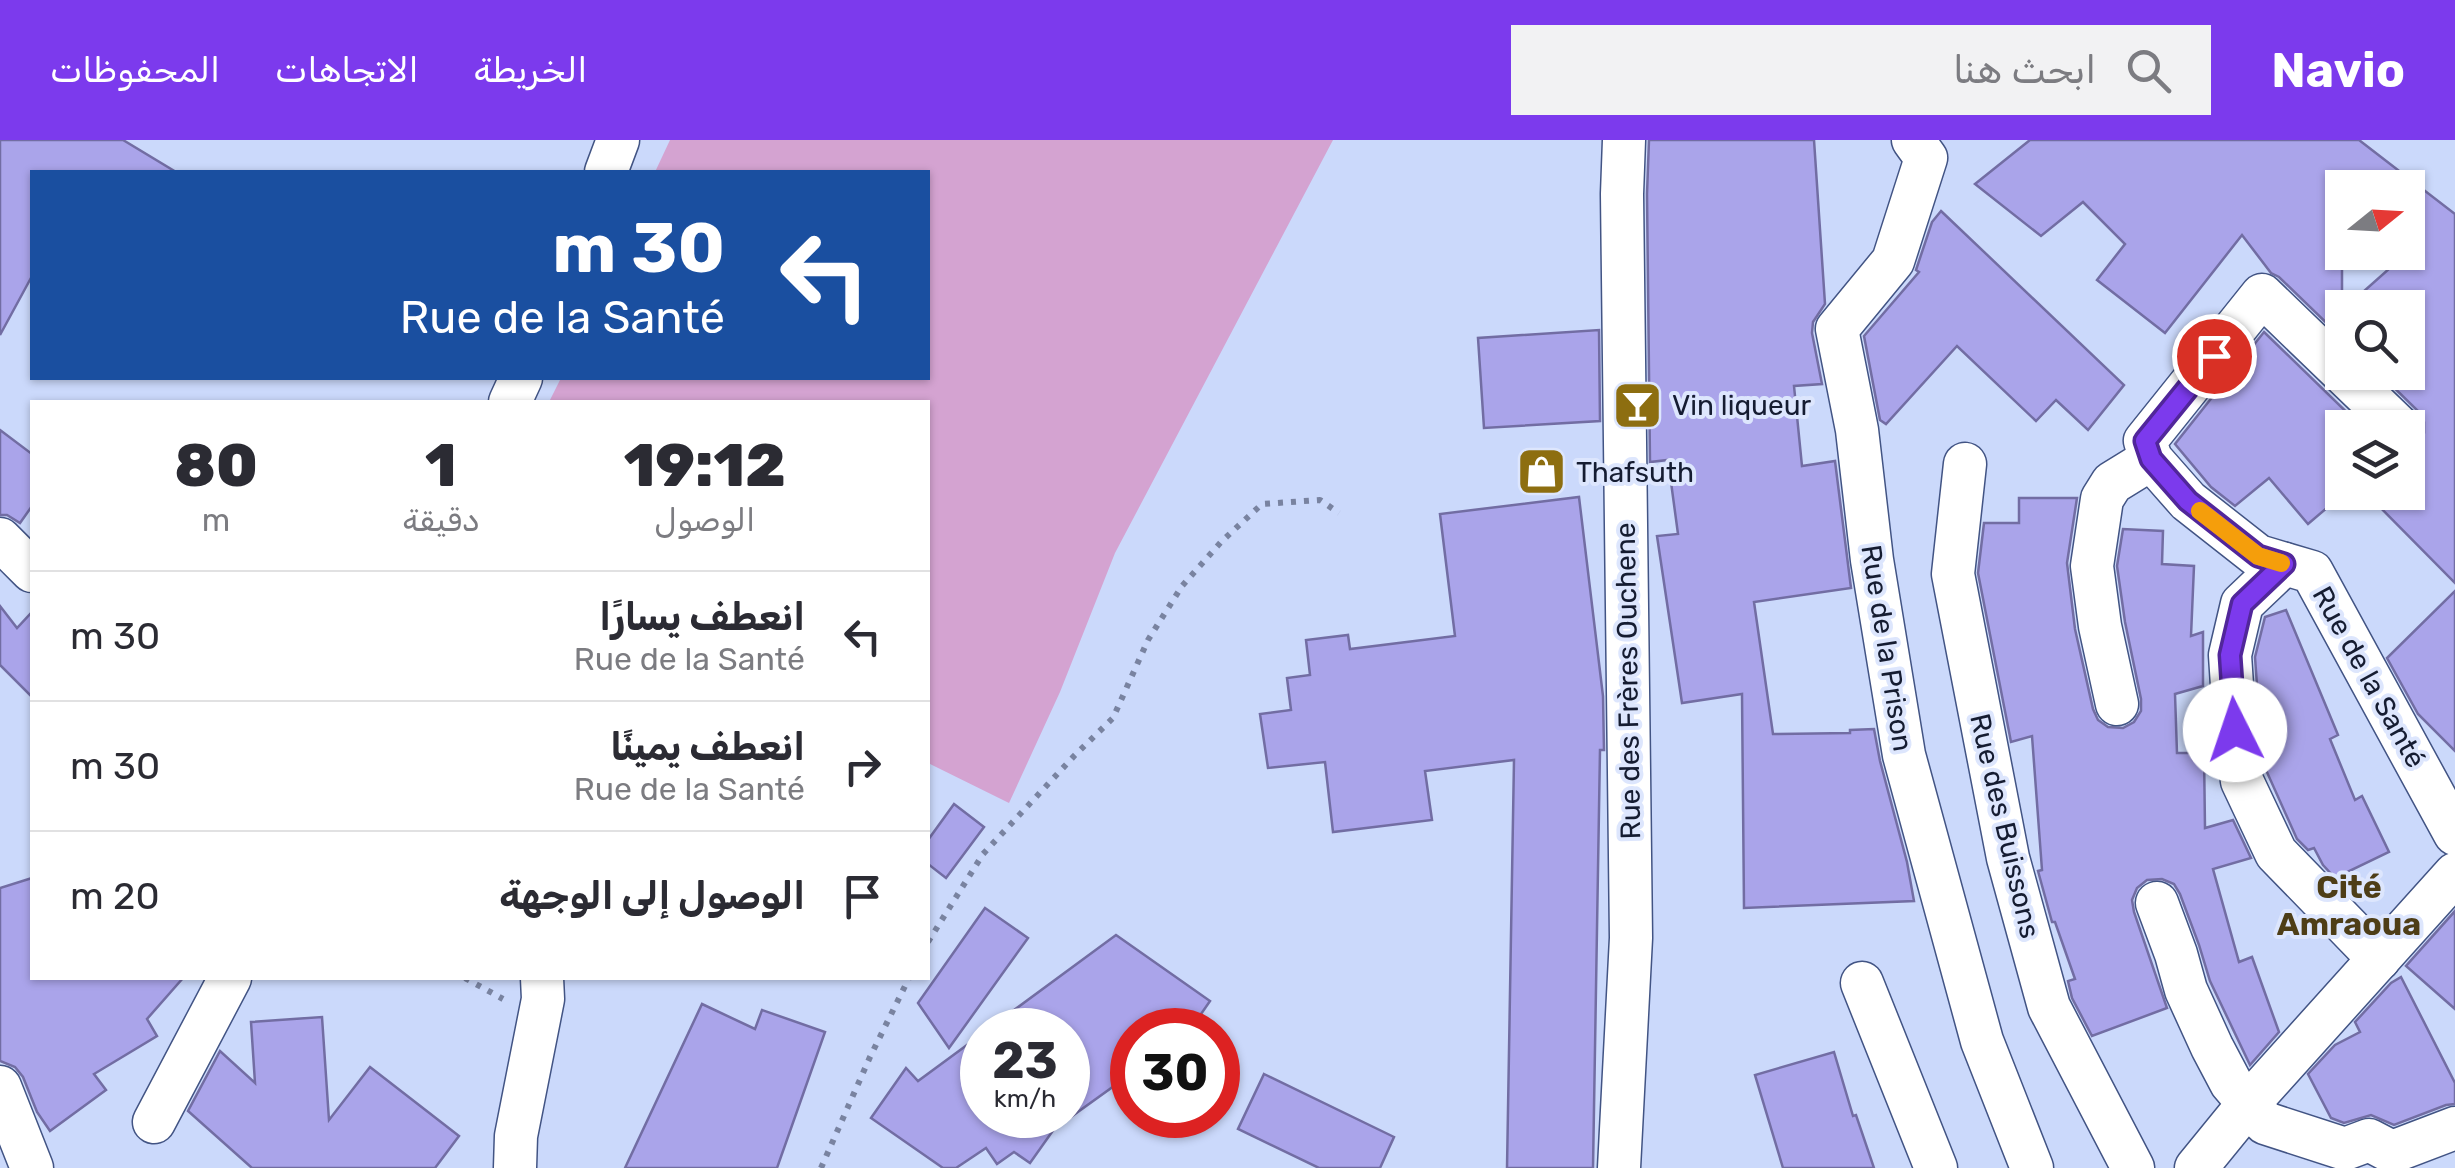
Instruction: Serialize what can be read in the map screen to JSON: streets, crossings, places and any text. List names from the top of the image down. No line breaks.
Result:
{"streets":{"street":["Rue de la Prison","Rue de la Santé","Rue des Frères Ouchene","Rue des Buissons"]},"districts":["Cité Amraoua"],"places":{"bar":["Vin liqueur"],"shop":["Thafsuth"]},"north":"right","page":{"header":"Navio","search":"ابحث هنا","nav":["الخريطة","الاتجاهات","المحفوظات"],"turn":["30 m","Rue de la Santé"],"eta":["19:12","الوصول","1","دقيقة","80","m"],"list":[{"name":"انعطف يسارًا","note":"Rue de la Santé","value":"30 m"},{"name":"انعطف يمينًا","note":"Rue de la Santé","value":"30 m"},{"name":"الوصول إلى الوجهة","value":"20 m"}],"speed":"23 km/h","limit":"30"}}
